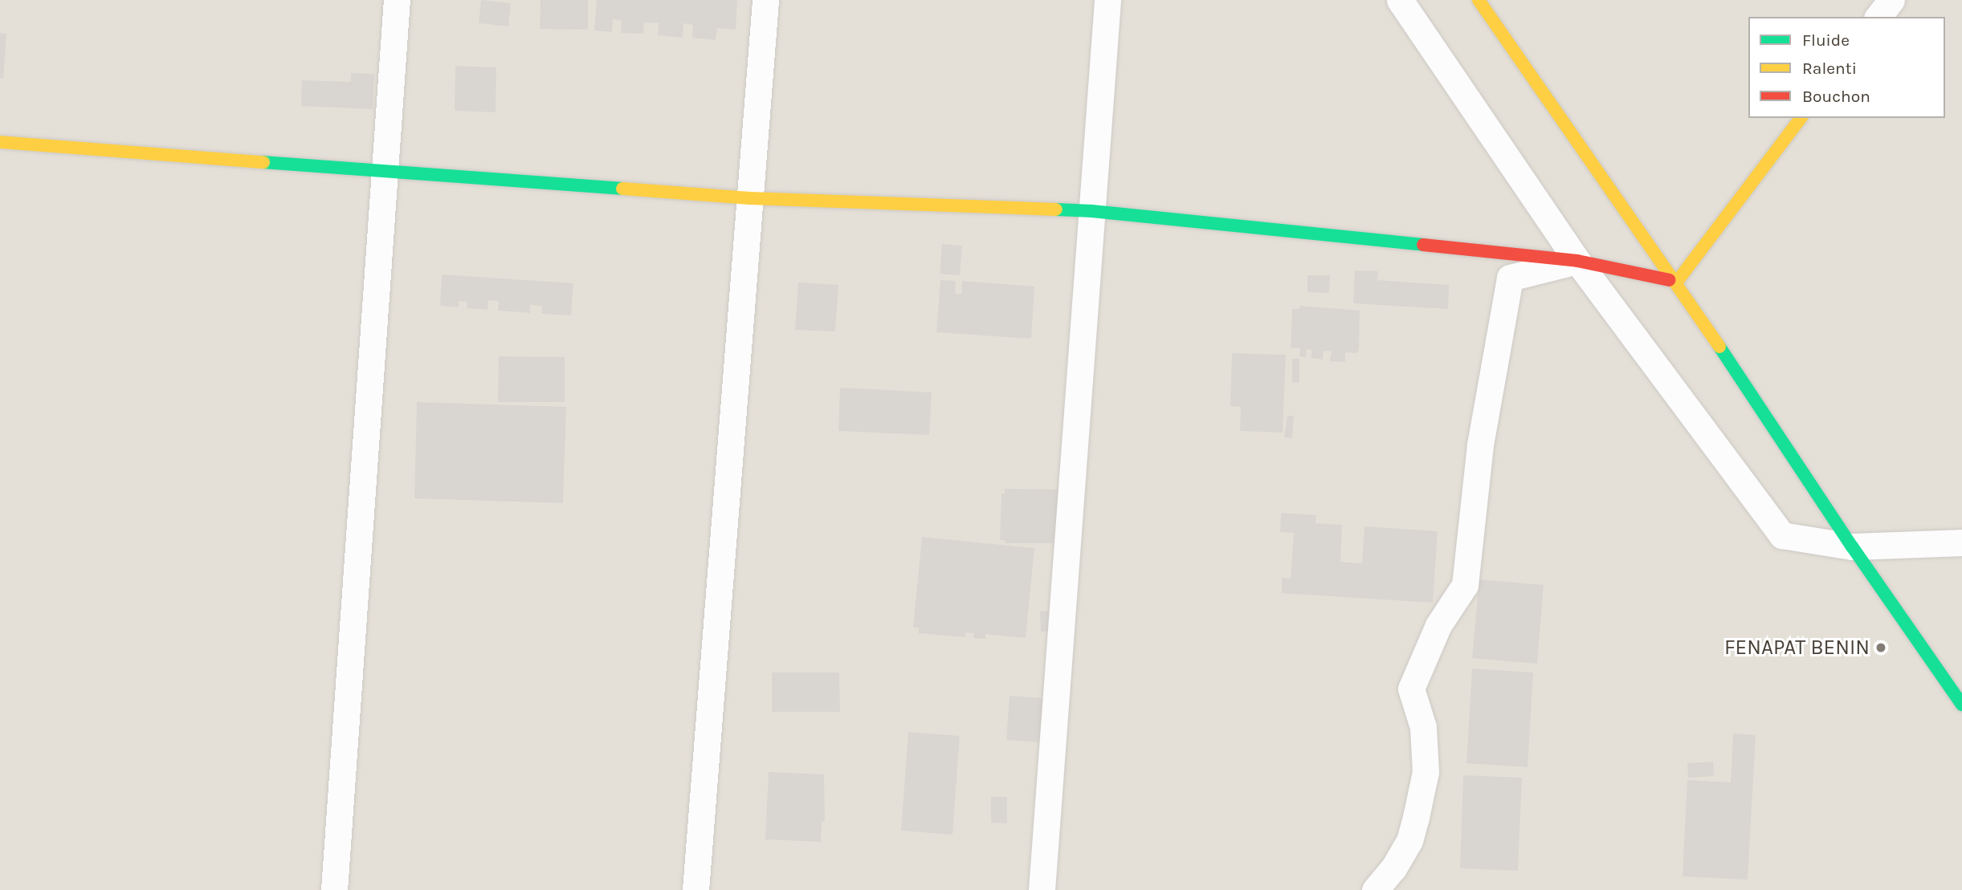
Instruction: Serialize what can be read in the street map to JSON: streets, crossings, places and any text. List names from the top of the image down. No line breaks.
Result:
{"places":["FENAPAT BENIN"],"legend":["Fluide","Ralenti","Bouchon"]}
